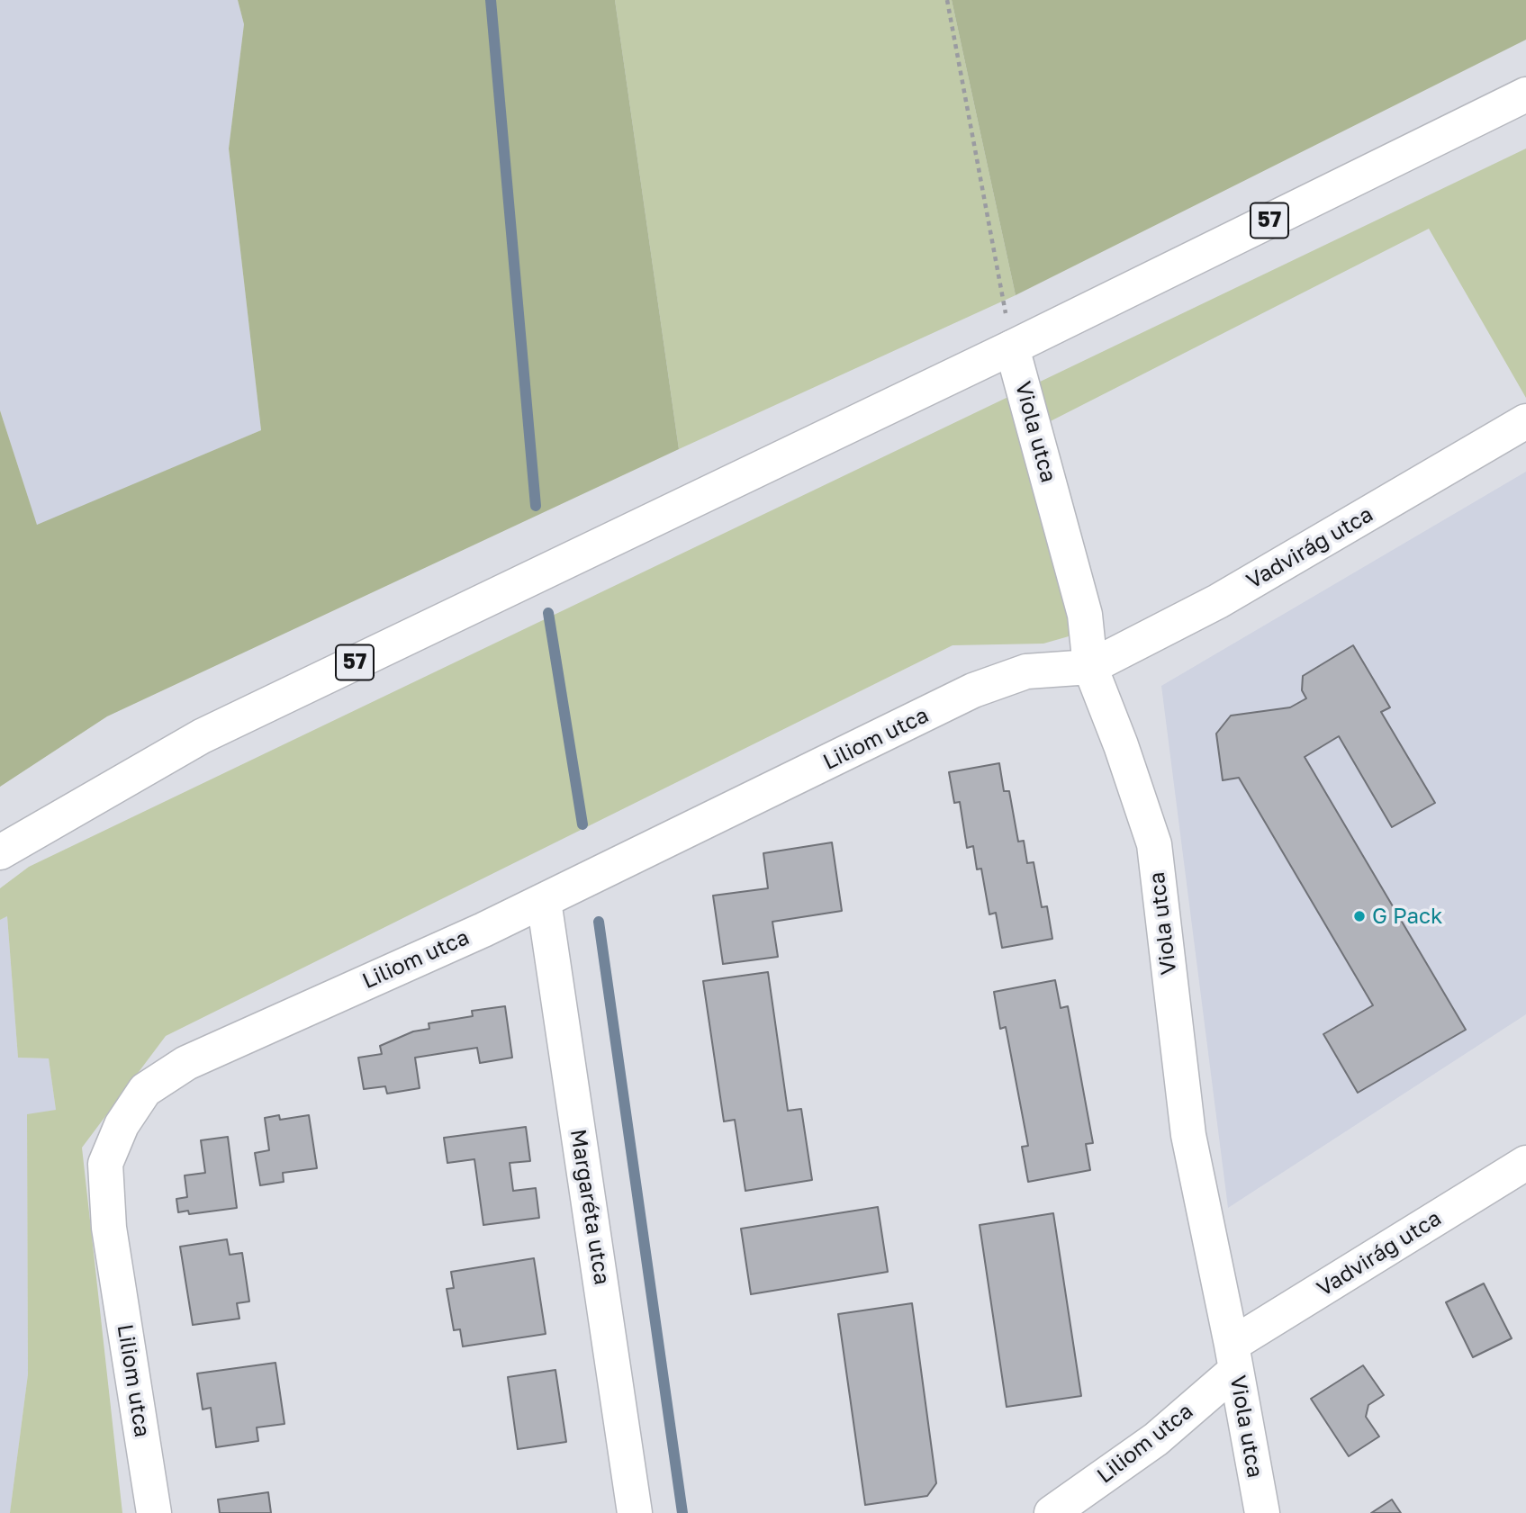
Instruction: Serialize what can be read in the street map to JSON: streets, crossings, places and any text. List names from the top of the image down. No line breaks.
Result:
{"streets":{"street":["57","Viola utca","Vadvirág utca","Liliom utca","Margaréta utca"]},"crossings":[["57","Viola utca"],["Viola utca","Vadvirág utca"],["Viola utca","Liliom utca"],["Vadvirág utca","Liliom utca"],["Liliom utca","Margaréta utca"]],"places":["G Pack"]}
